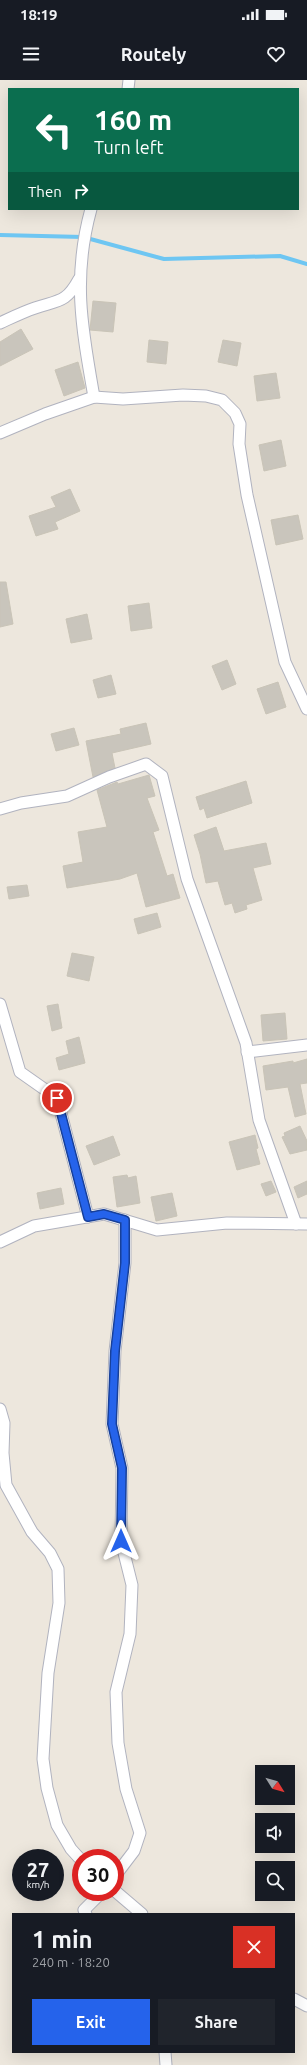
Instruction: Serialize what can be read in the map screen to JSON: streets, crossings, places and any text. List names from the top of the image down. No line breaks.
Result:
{"north":"bottom right","page":{"status":"18:19","header":"Routely","turn":["160 m","Turn left"],"then":"Then","speed":"27 km/h","limit":"30","heading":["1 min","240 m · 18:20"],"buttons":["Exit","Share"]}}
